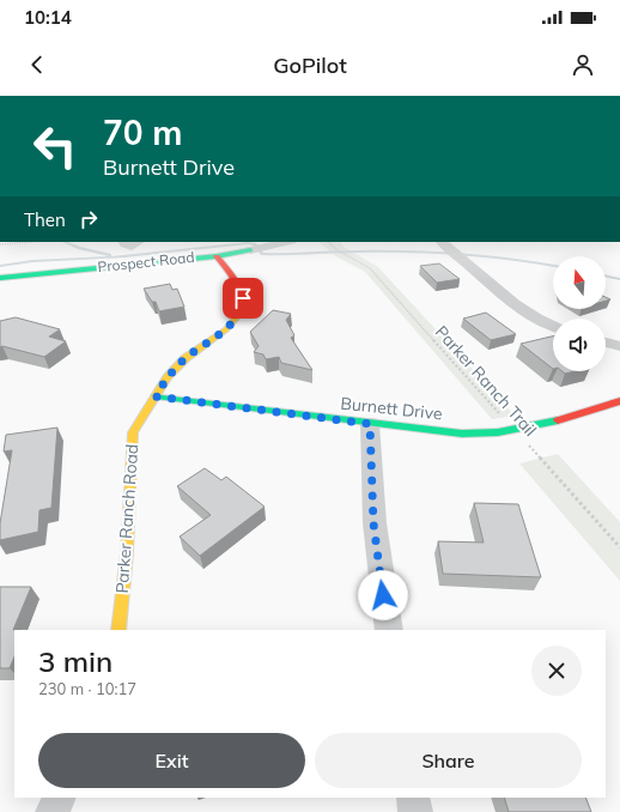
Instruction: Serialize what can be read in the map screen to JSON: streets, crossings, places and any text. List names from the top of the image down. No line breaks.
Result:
{"streets":{"street":["Prospect Road","Burnett Drive","Parker Ranch Road"],"path":["Parker Ranch Trail"]},"crossings":[["Prospect Road","Parker Ranch Road"],["Parker Ranch Trail","Burnett Drive"],["Burnett Drive","Parker Ranch Road"]],"north":"top","page":{"status":"10:14","header":"GoPilot","turn":["70 m","Burnett Drive"],"then":"Then","heading":["3 min","230 m · 10:17"],"buttons":["Exit","Share"]}}
